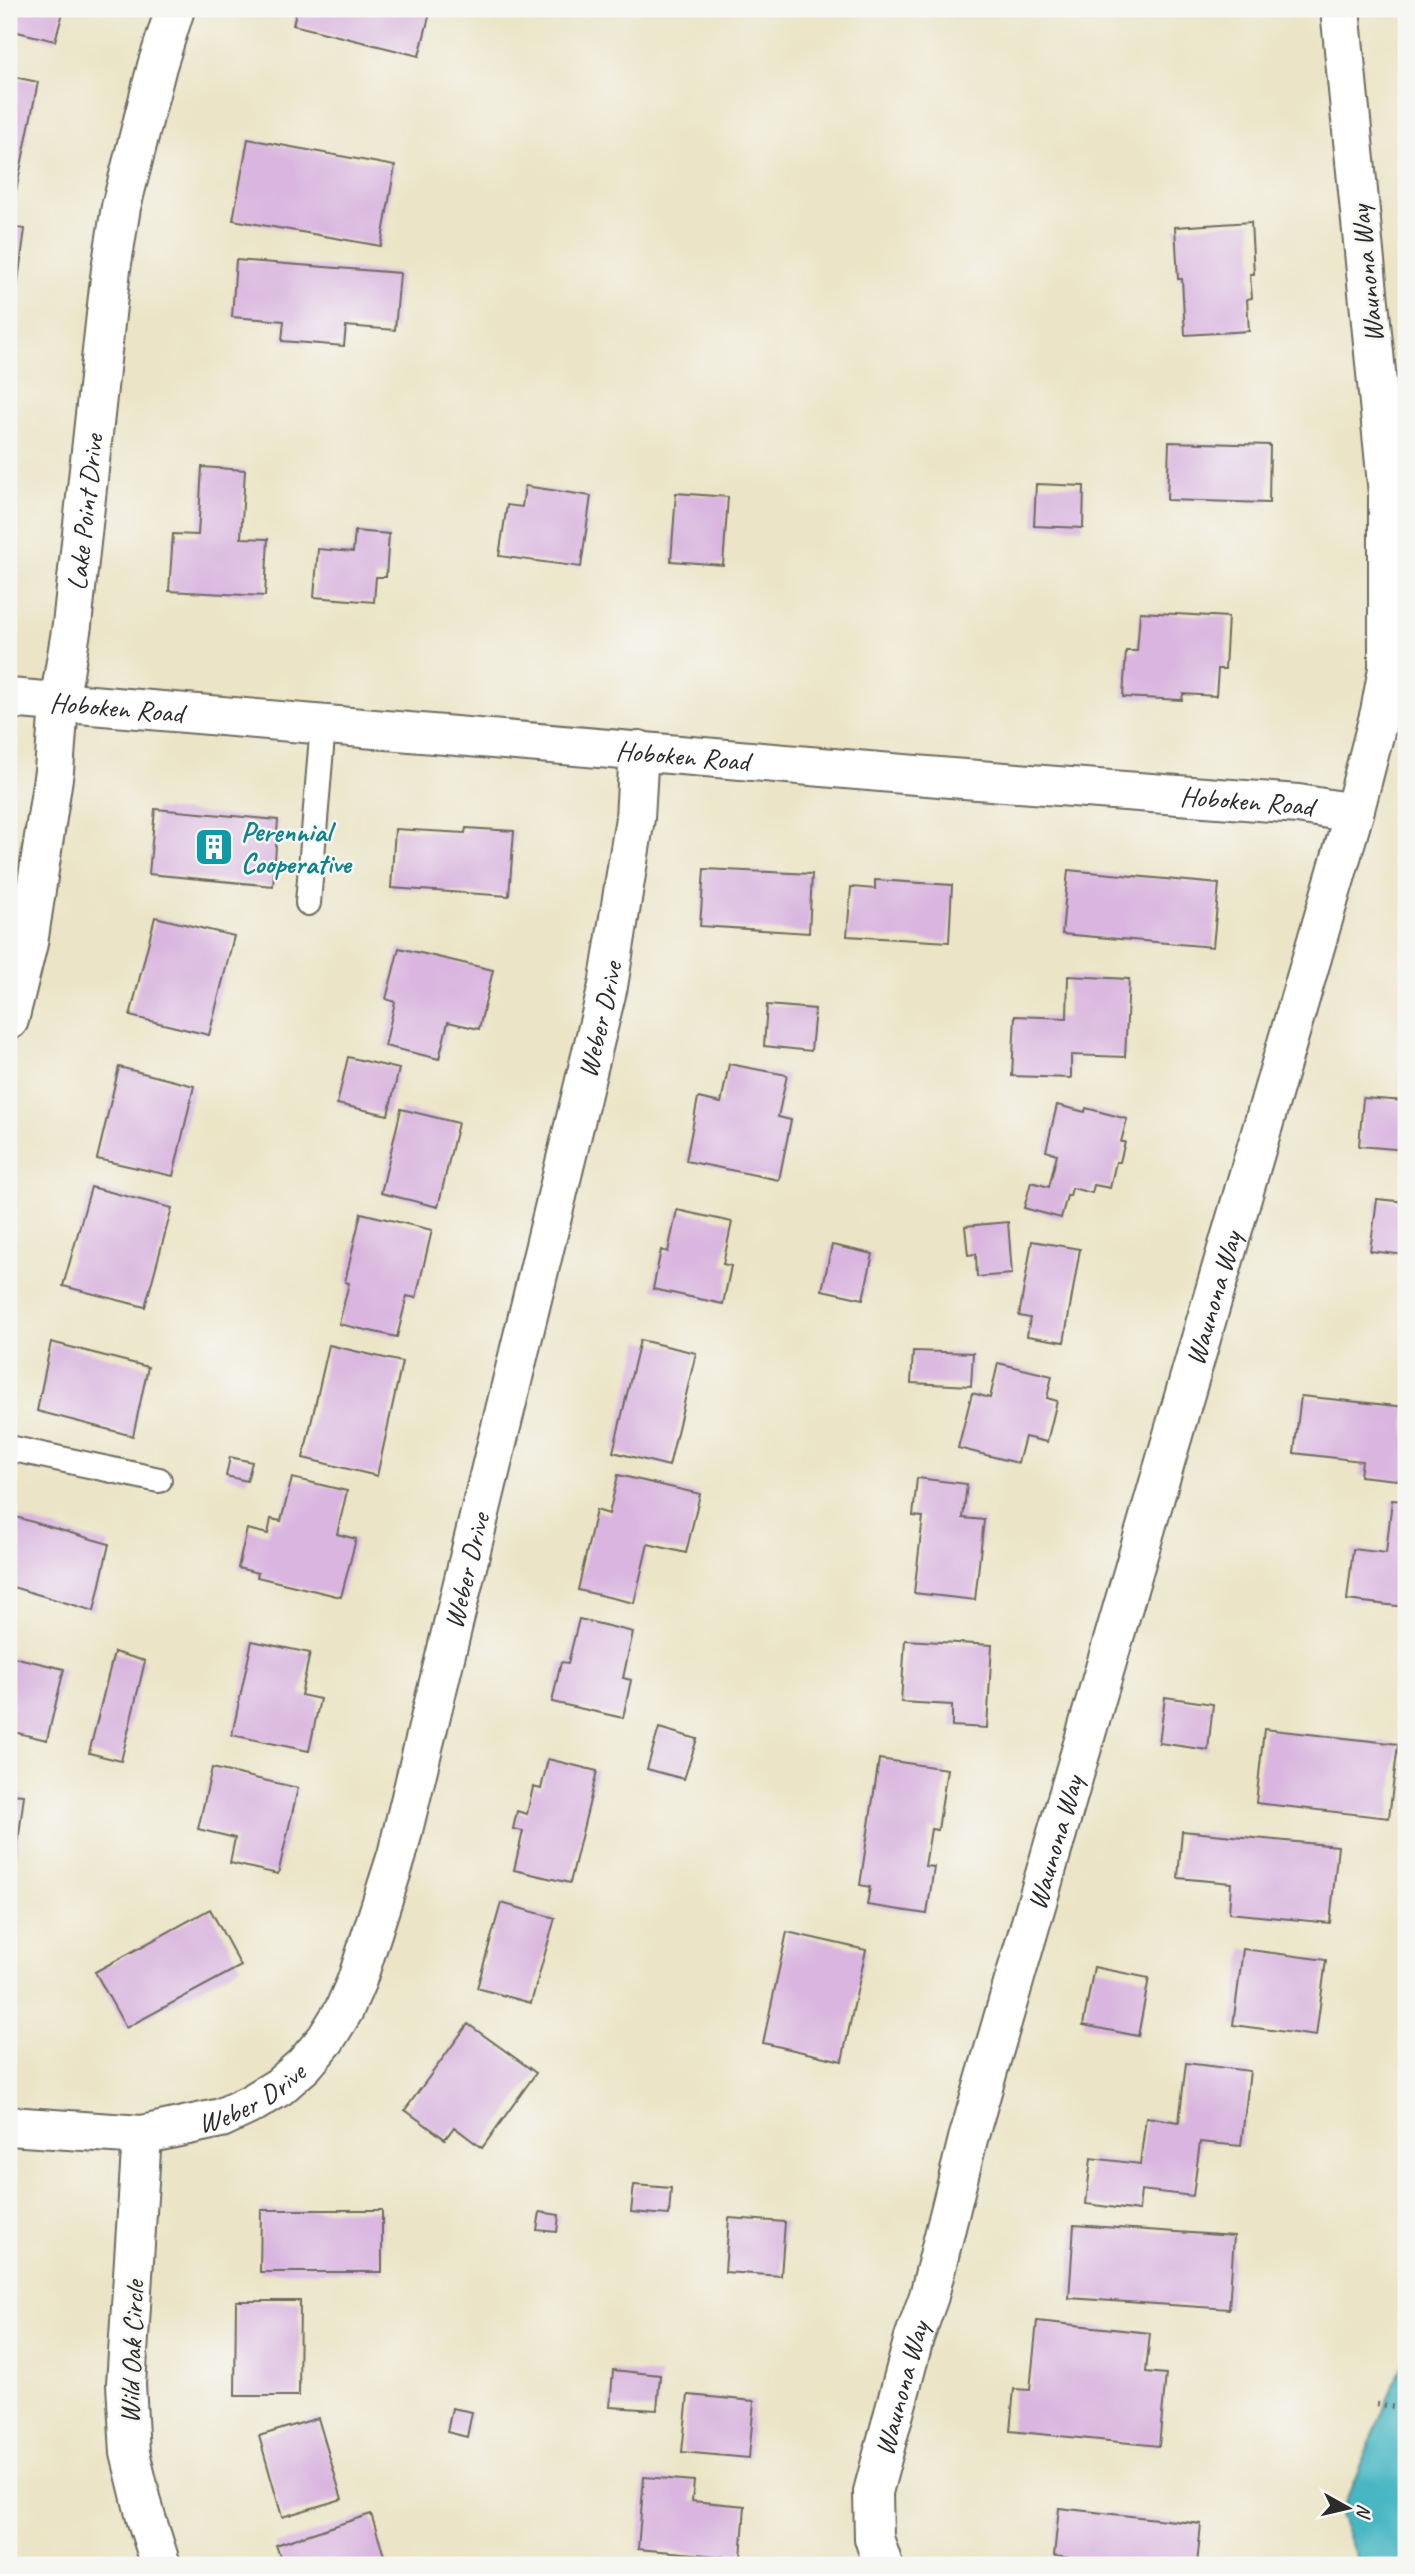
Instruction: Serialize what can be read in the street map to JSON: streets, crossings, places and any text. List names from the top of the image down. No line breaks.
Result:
{"streets":{"street":["Waunona Way","Lake Point Drive","Hoboken Road","Weber Drive","Wild Oak Circle"]},"crossings":[["Waunona Way","Hoboken Road"],["Lake Point Drive","Hoboken Road"],["Hoboken Road","Weber Drive"],["Weber Drive","Wild Oak Circle"]],"places":{"building":["Perennial Cooperative"]},"north":"right"}
